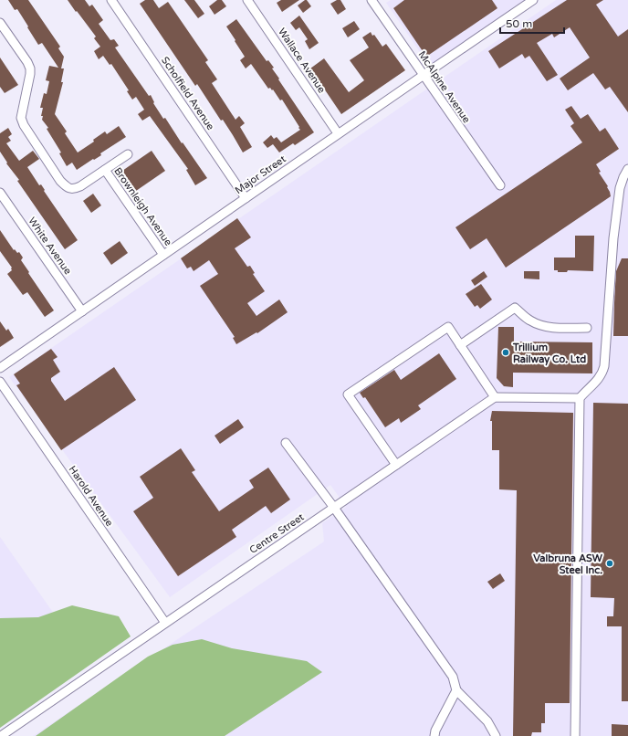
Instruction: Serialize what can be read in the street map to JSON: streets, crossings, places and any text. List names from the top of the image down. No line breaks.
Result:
{"streets":{"street":["Wallace Avenue","McAlpine Avenue","Scholfield Avenue","Major Street","Brownleigh Avenue","White Avenue","Harold Avenue","Centre Street"]},"crossings":[["Wallace Avenue","Major Street"],["McAlpine Avenue","Major Street"],["Scholfield Avenue","Major Street"],["Major Street","Brownleigh Avenue"],["Major Street","White Avenue"],["Harold Avenue","Centre Street"]],"places":["Trillium Railway Co. Ltd","Valbruna ASW Steel Inc."],"scale_bar":"50 m"}
